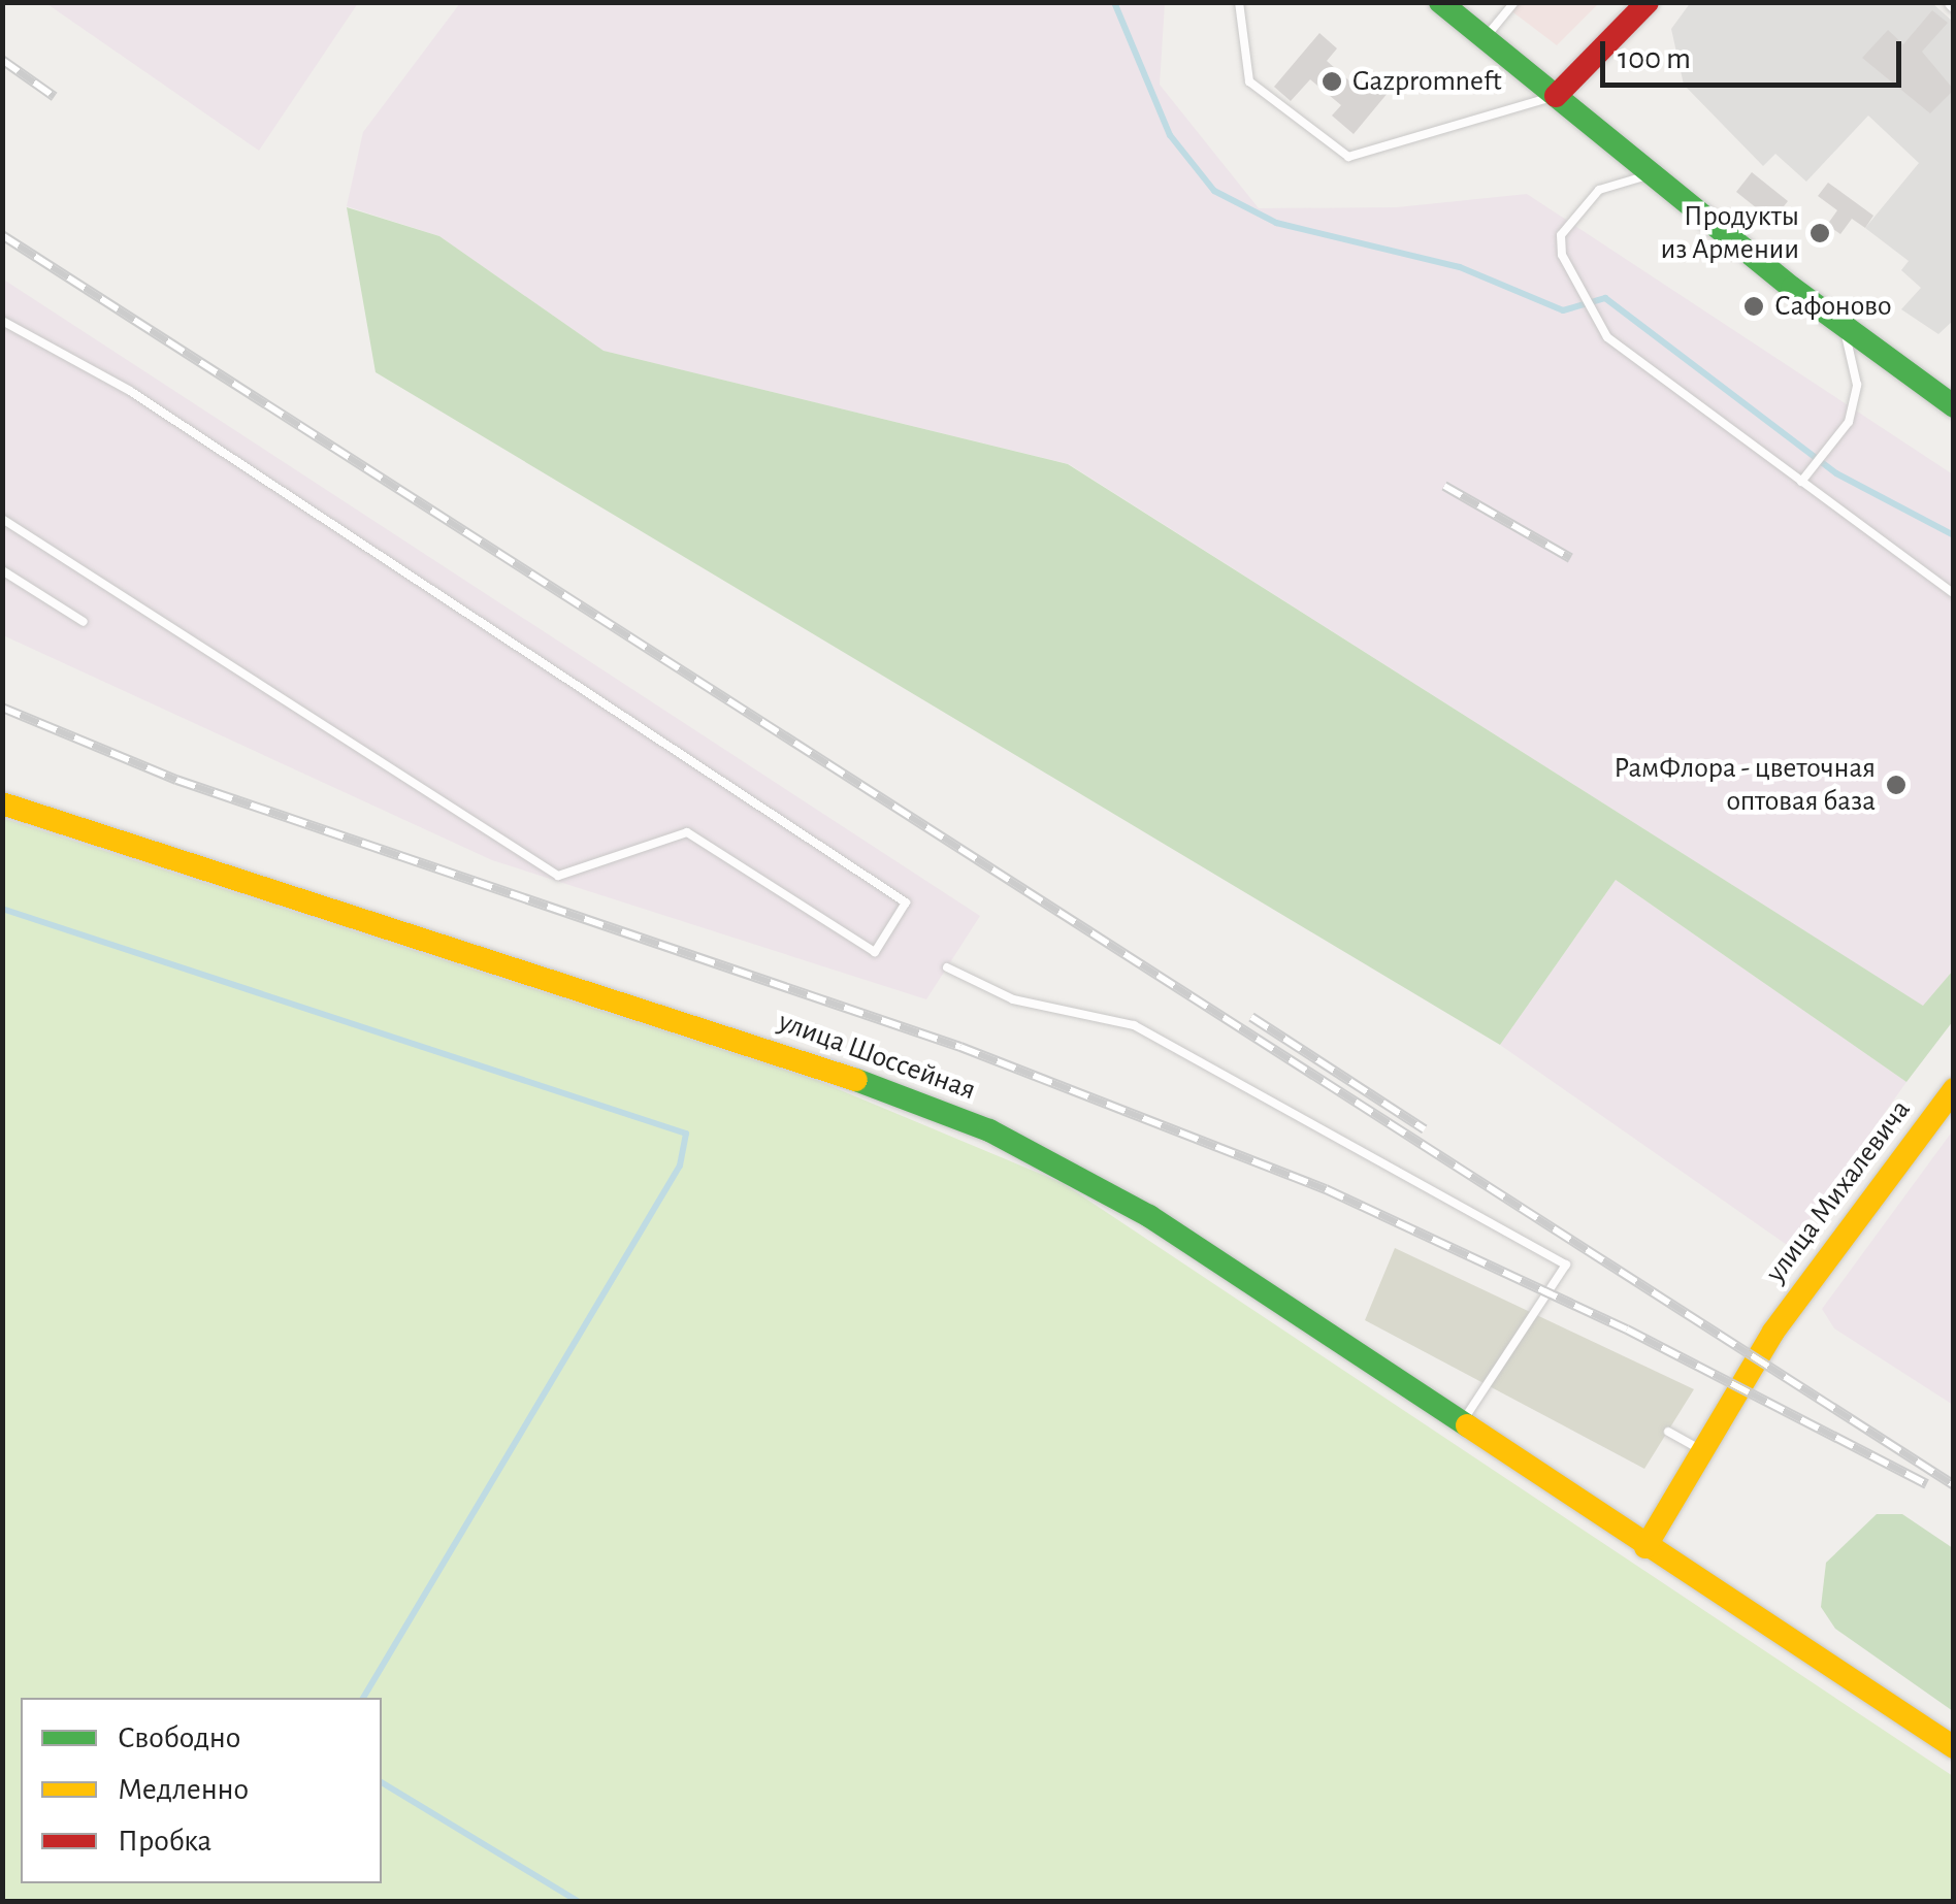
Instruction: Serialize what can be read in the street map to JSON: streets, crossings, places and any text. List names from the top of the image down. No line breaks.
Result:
{"streets":{"main road":["улица Шоссейная","улица Михалевича"]},"crossings":[["улица Шоссейная","улица Михалевича"]],"places":["Gazpromneft","Продукты из Армении","Сафоново","РамФлора - цветочная оптовая база"],"legend":["Свободно","Медленно","Пробка"],"scale_bar":"100 m"}
